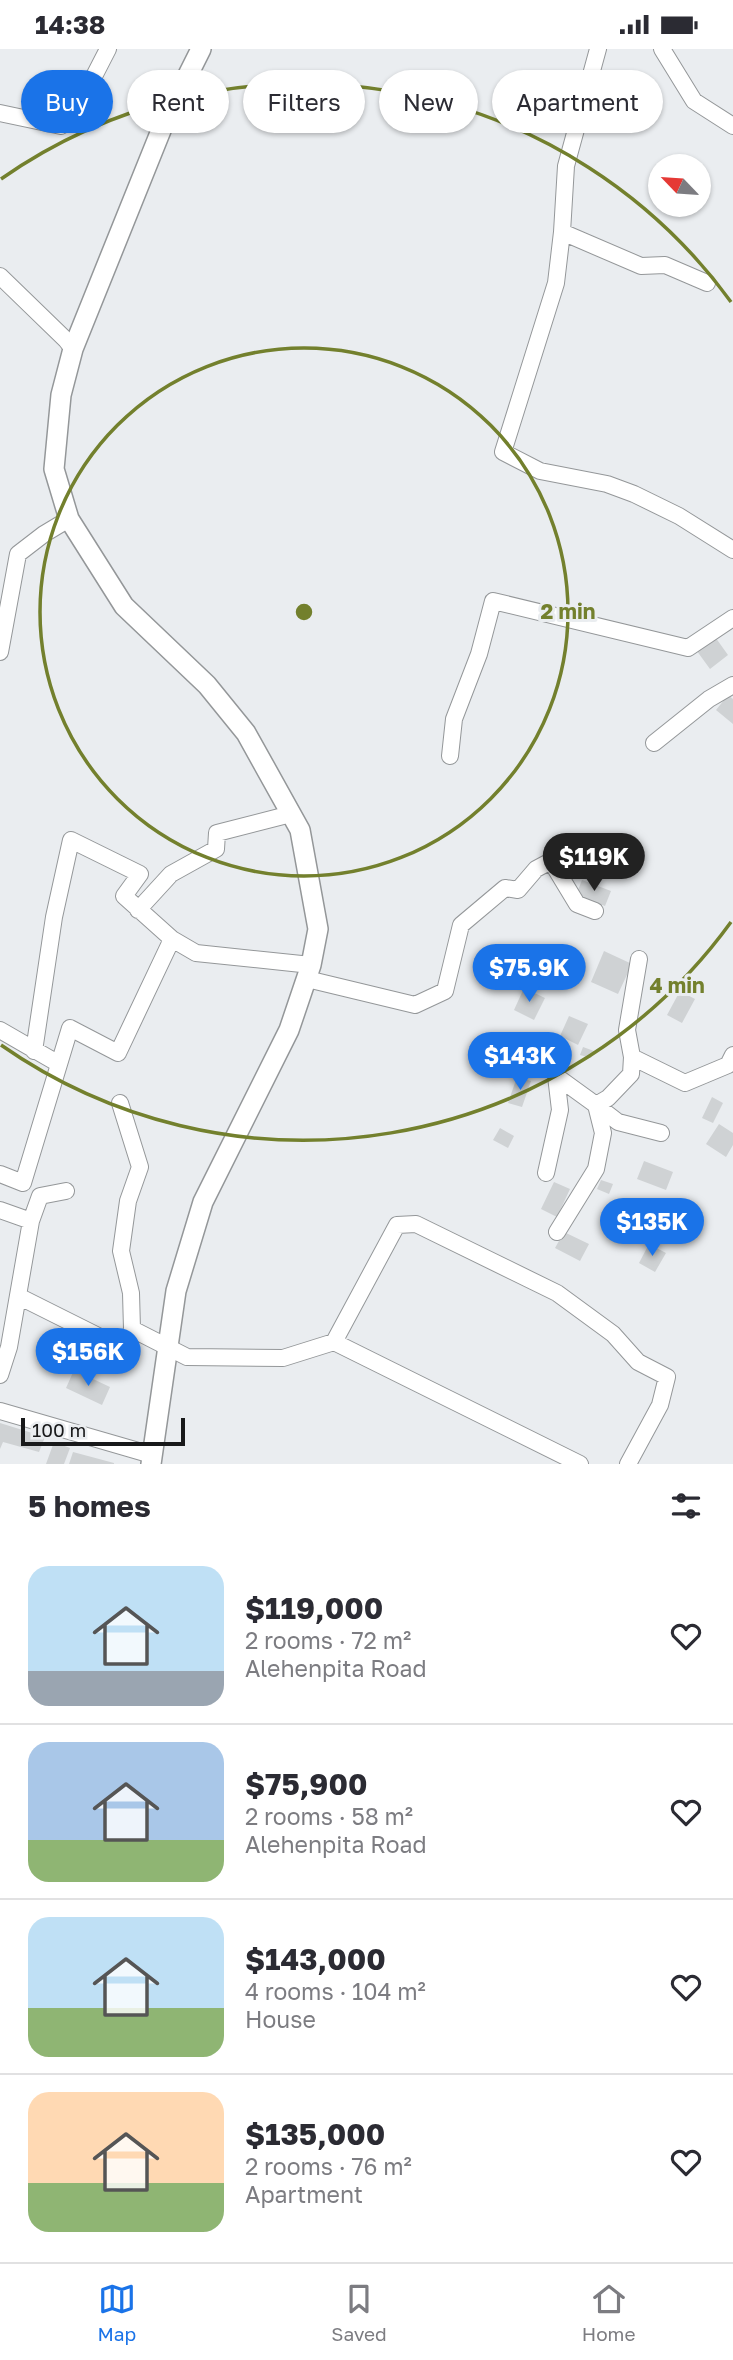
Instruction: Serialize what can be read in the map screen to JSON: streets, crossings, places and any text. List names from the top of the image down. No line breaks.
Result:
{"scale_bar":"100 m","north":"top left","page":{"status":"14:38","chip":["Buy","Rent","Filters","New","Apartment"],"price":["$119K","$75.9K","$143K","$135K","$156K"],"scale":"100 m","heading":"5 homes","list":[{"name":"$119,000","note":"2 rooms · 72 m² · Alehenpita Road"},{"name":"$75,900","note":"2 rooms · 58 m² · Alehenpita Road"},{"name":"$143,000","note":"4 rooms · 104 m² · House"},{"name":"$135,000","note":"2 rooms · 76 m² · Apartment"}],"tabs":["Map","Saved","Home"]},"rings":["2 min","4 min"]}
